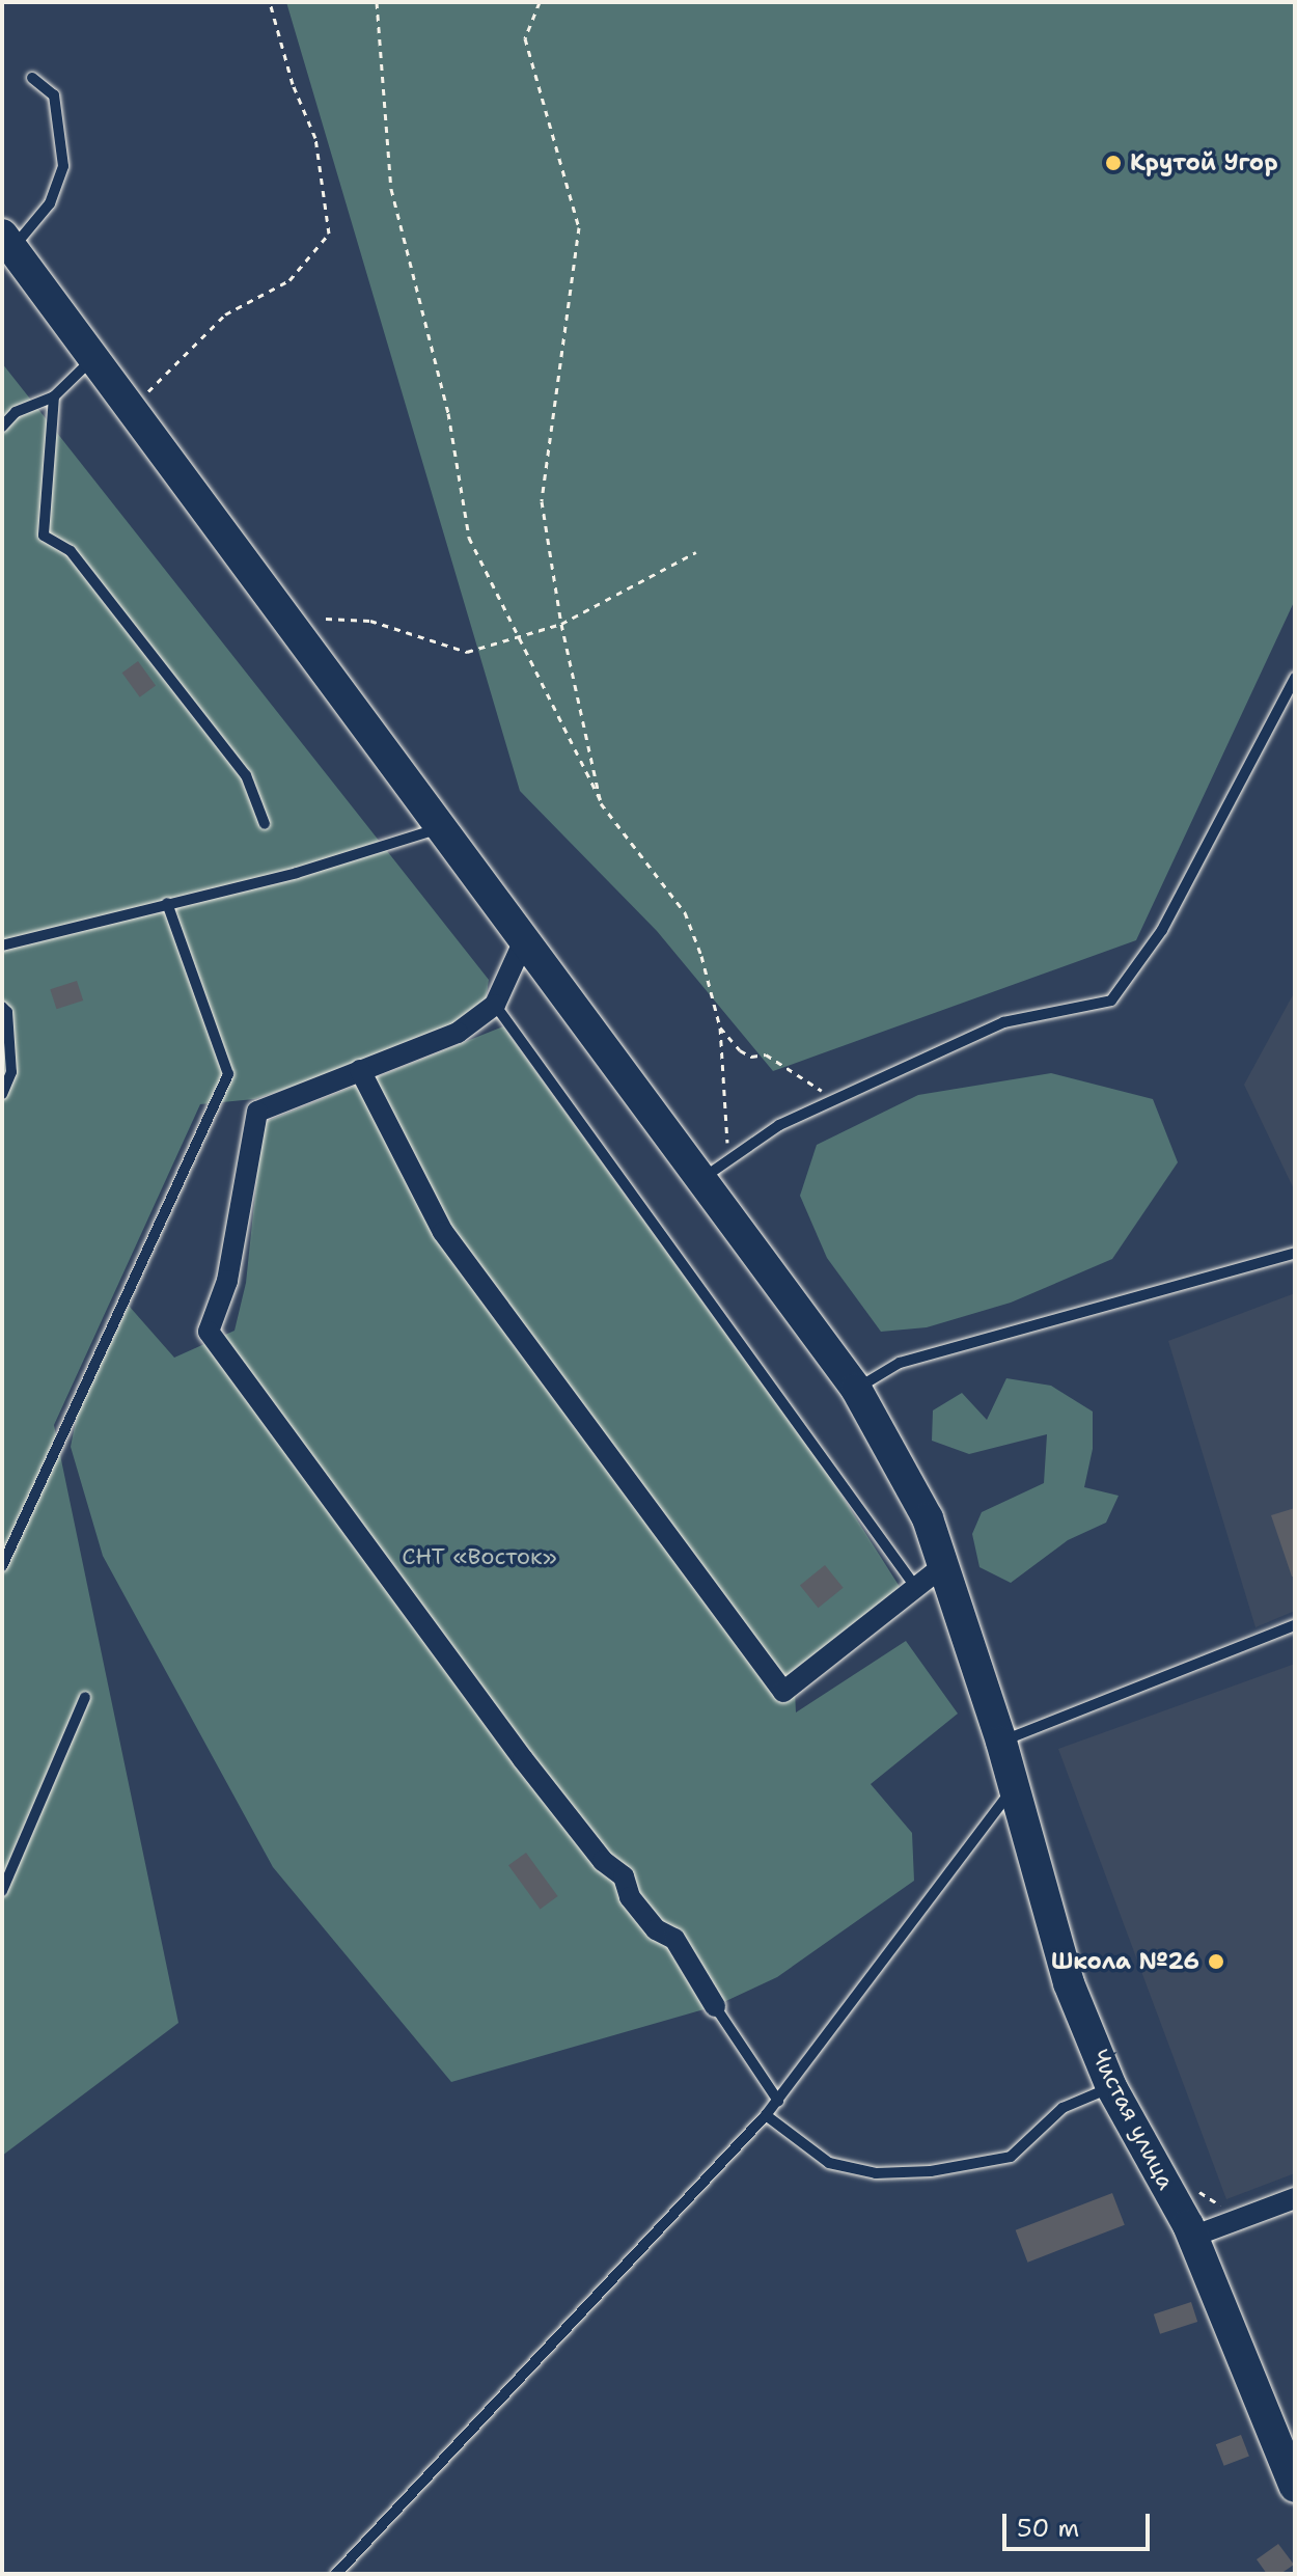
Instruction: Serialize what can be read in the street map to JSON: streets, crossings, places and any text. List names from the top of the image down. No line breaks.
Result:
{"streets":{"main road":["Чистая улица"]},"parks":["СНТ «Восток»"],"places":["Крутой Угор","Школа №26"],"scale_bar":"50 m"}
